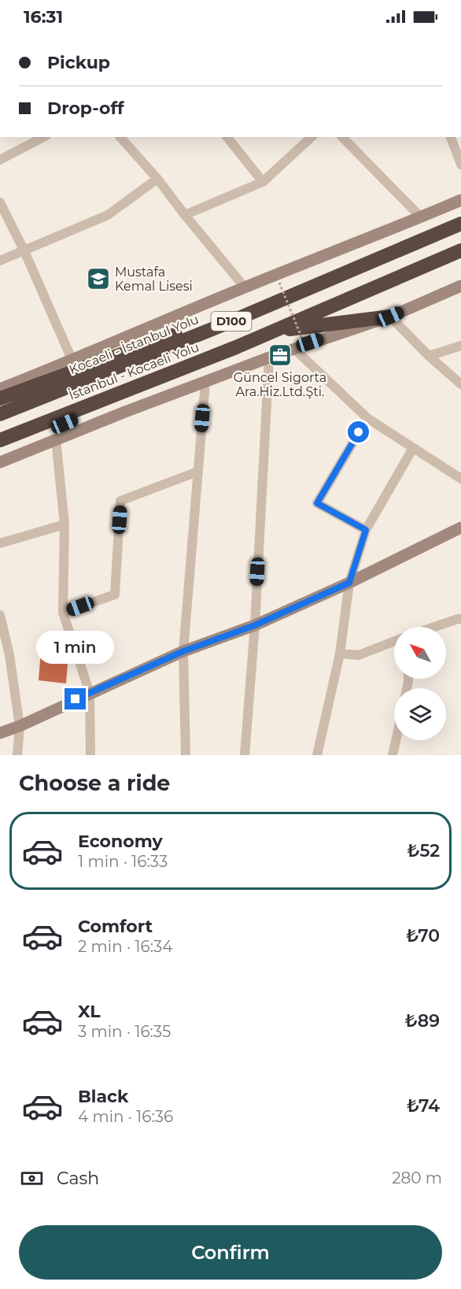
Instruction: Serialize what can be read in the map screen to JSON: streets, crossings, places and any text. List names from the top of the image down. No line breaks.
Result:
{"streets":{"highway":["D100","Kocaeli - İstanbul Yolu","İstanbul - Kocaeli Yolu"]},"places":{"school or university":["Mustafa Kemal Lisesi"],"office":["Güncel Sigorta Ara.Hiz.Ltd.Şti."]},"north":"top left","page":{"status":"16:31","banner":["Pickup","Drop-off"],"bubble":"1 min","heading":"Choose a ride","list":[{"name":"Economy","note":"1 min · 16:33","value":"₺52"},{"name":"Comfort","note":"2 min · 16:34","value":"₺70"},{"name":"XL","note":"3 min · 16:35","value":"₺89"},{"name":"Black","note":"4 min · 16:36","value":"₺74"}],"pay":["Cash","280 m"],"buttons":"Confirm"}}
